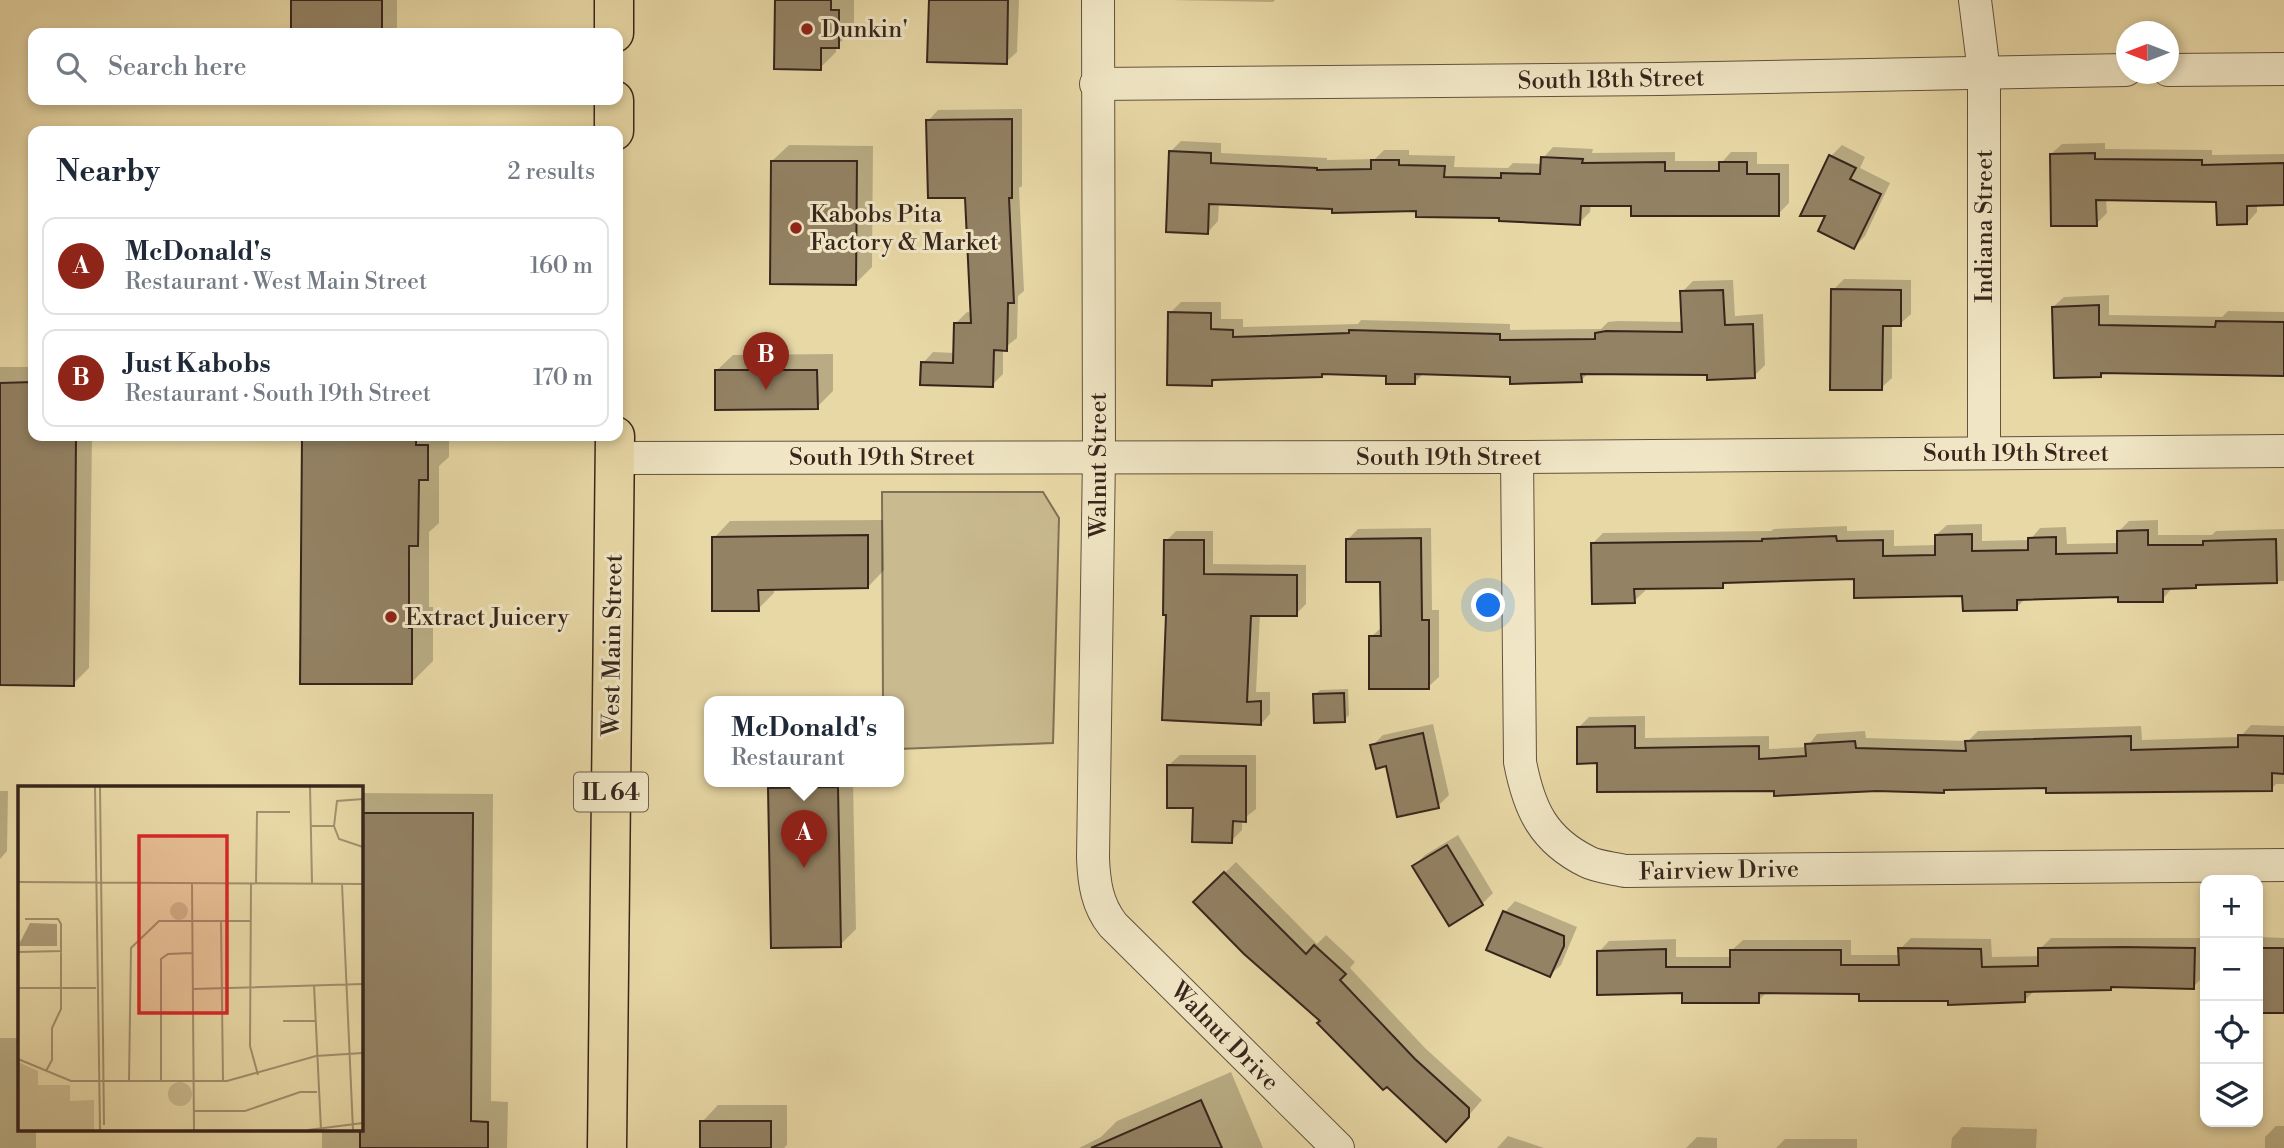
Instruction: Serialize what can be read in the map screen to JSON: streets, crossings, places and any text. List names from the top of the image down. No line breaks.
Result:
{"streets":{"main road":["West Main Street","IL 64"],"street":["South 18th Street","Indiana Street","South 19th Street","Walnut Street","Fairview Drive","Walnut Drive"]},"crossings":[["South 18th Street","Indiana Street"],["South 18th Street","Walnut Street"],["Indiana Street","South 19th Street"],["South 19th Street","Walnut Street"],["South 19th Street","West Main Street"],["South 19th Street","Fairview Drive"],["Walnut Street","Walnut Drive"]],"places":["Dunkin'","Kabobs Pita Factory & Market","Extract Juicery"],"north":"left","page":{"search":"Search here","heading":["Nearby","2 results"],"list":[{"mark":"A","name":"McDonald's","note":"Restaurant · West Main Street","value":"160 m"},{"mark":"B","name":"Just Kabobs","note":"Restaurant · South 19th Street","value":"170 m"}],"pins":["B","A"],"popup":["McDonald's","Restaurant"],"map_buttons":["+","−"]}}
